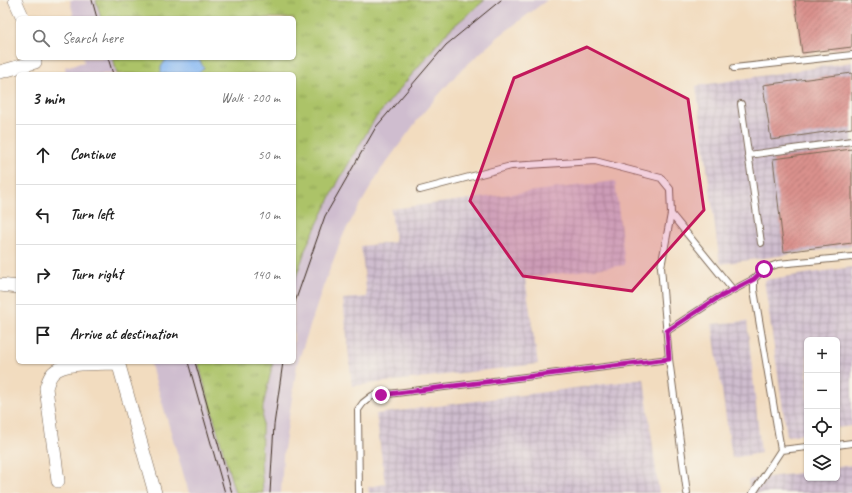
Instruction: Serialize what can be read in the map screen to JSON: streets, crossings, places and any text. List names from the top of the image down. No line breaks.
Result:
{"page":{"search":"Search here","heading":["3 min","Walk · 200 m"],"list":[["Continue","50 m"],["Turn left","10 m"],["Turn right","140 m"],"Arrive at destination"],"map_buttons":["+","−"]}}
